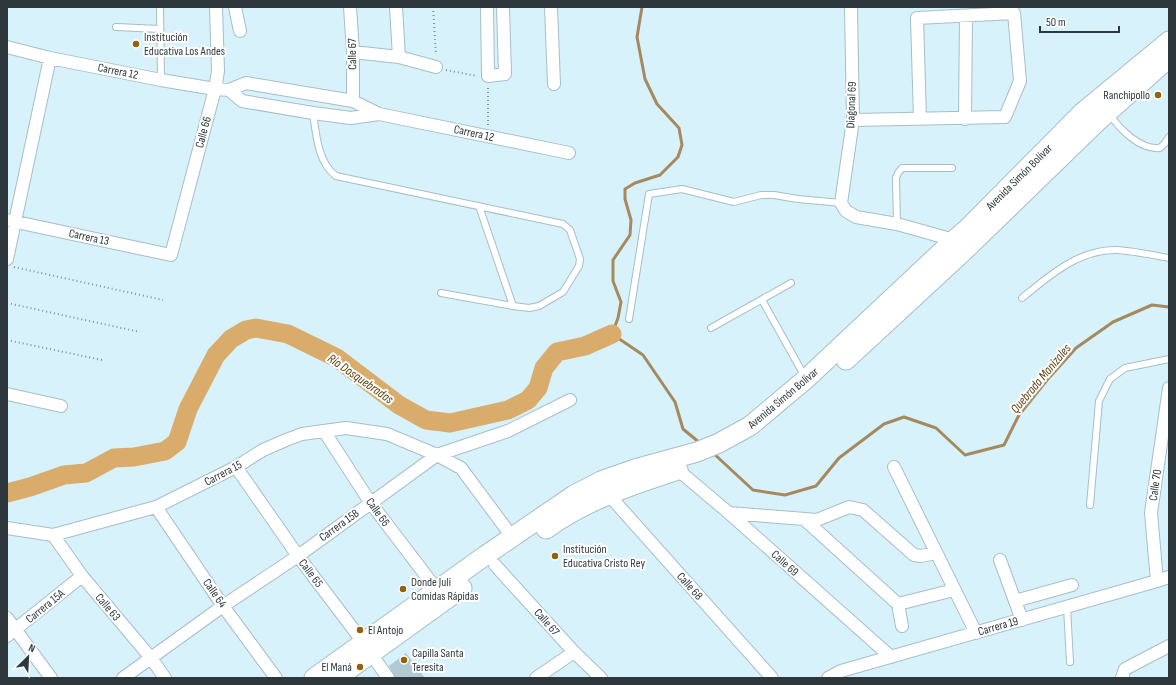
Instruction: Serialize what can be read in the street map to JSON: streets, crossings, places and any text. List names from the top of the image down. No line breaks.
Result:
{"streets":{"main road":["Avenida Simón Bolívar"],"street":["Calle 67","Carrera 12","Diagonal 69","Calle 66","Carrera 13","Carrera 15","Calle 70","Carrera 15B","Calle 69","Calle 65","Calle 68","Calle 64","Carrera 15A","Calle 63","Carrera 19"]},"crossings":[["Calle 67","Carrera 12"],["Calle 67","Avenida Simón Bolívar"],["Carrera 12","Calle 66"],["Calle 66","Avenida Simón Bolívar"],["Calle 66","Carrera 13"],["Calle 66","Carrera 15"],["Calle 66","Carrera 15B"],["Avenida Simón Bolívar","Calle 69"],["Avenida Simón Bolívar","Calle 65"],["Avenida Simón Bolívar","Calle 68"],["Carrera 15","Carrera 15B"],["Carrera 15","Calle 65"],["Carrera 15","Calle 64"],["Carrera 15","Calle 63"],["Calle 70","Carrera 19"],["Carrera 15B","Calle 65"],["Carrera 15B","Calle 64"],["Carrera 15B","Calle 63"],["Calle 69","Carrera 19"],["Carrera 15A","Calle 63"]],"water":["Río Dosquebradas","Quebrada Manizales"],"places":["Institución Educativa Los Andes","Ranchipollo","Institución Educativa Cristo Rey","Donde Juli Comidas Rápidas","El Antojo","Capilla Santa Teresita","El Maná"],"scale_bar":"50 m","north":"top right"}
